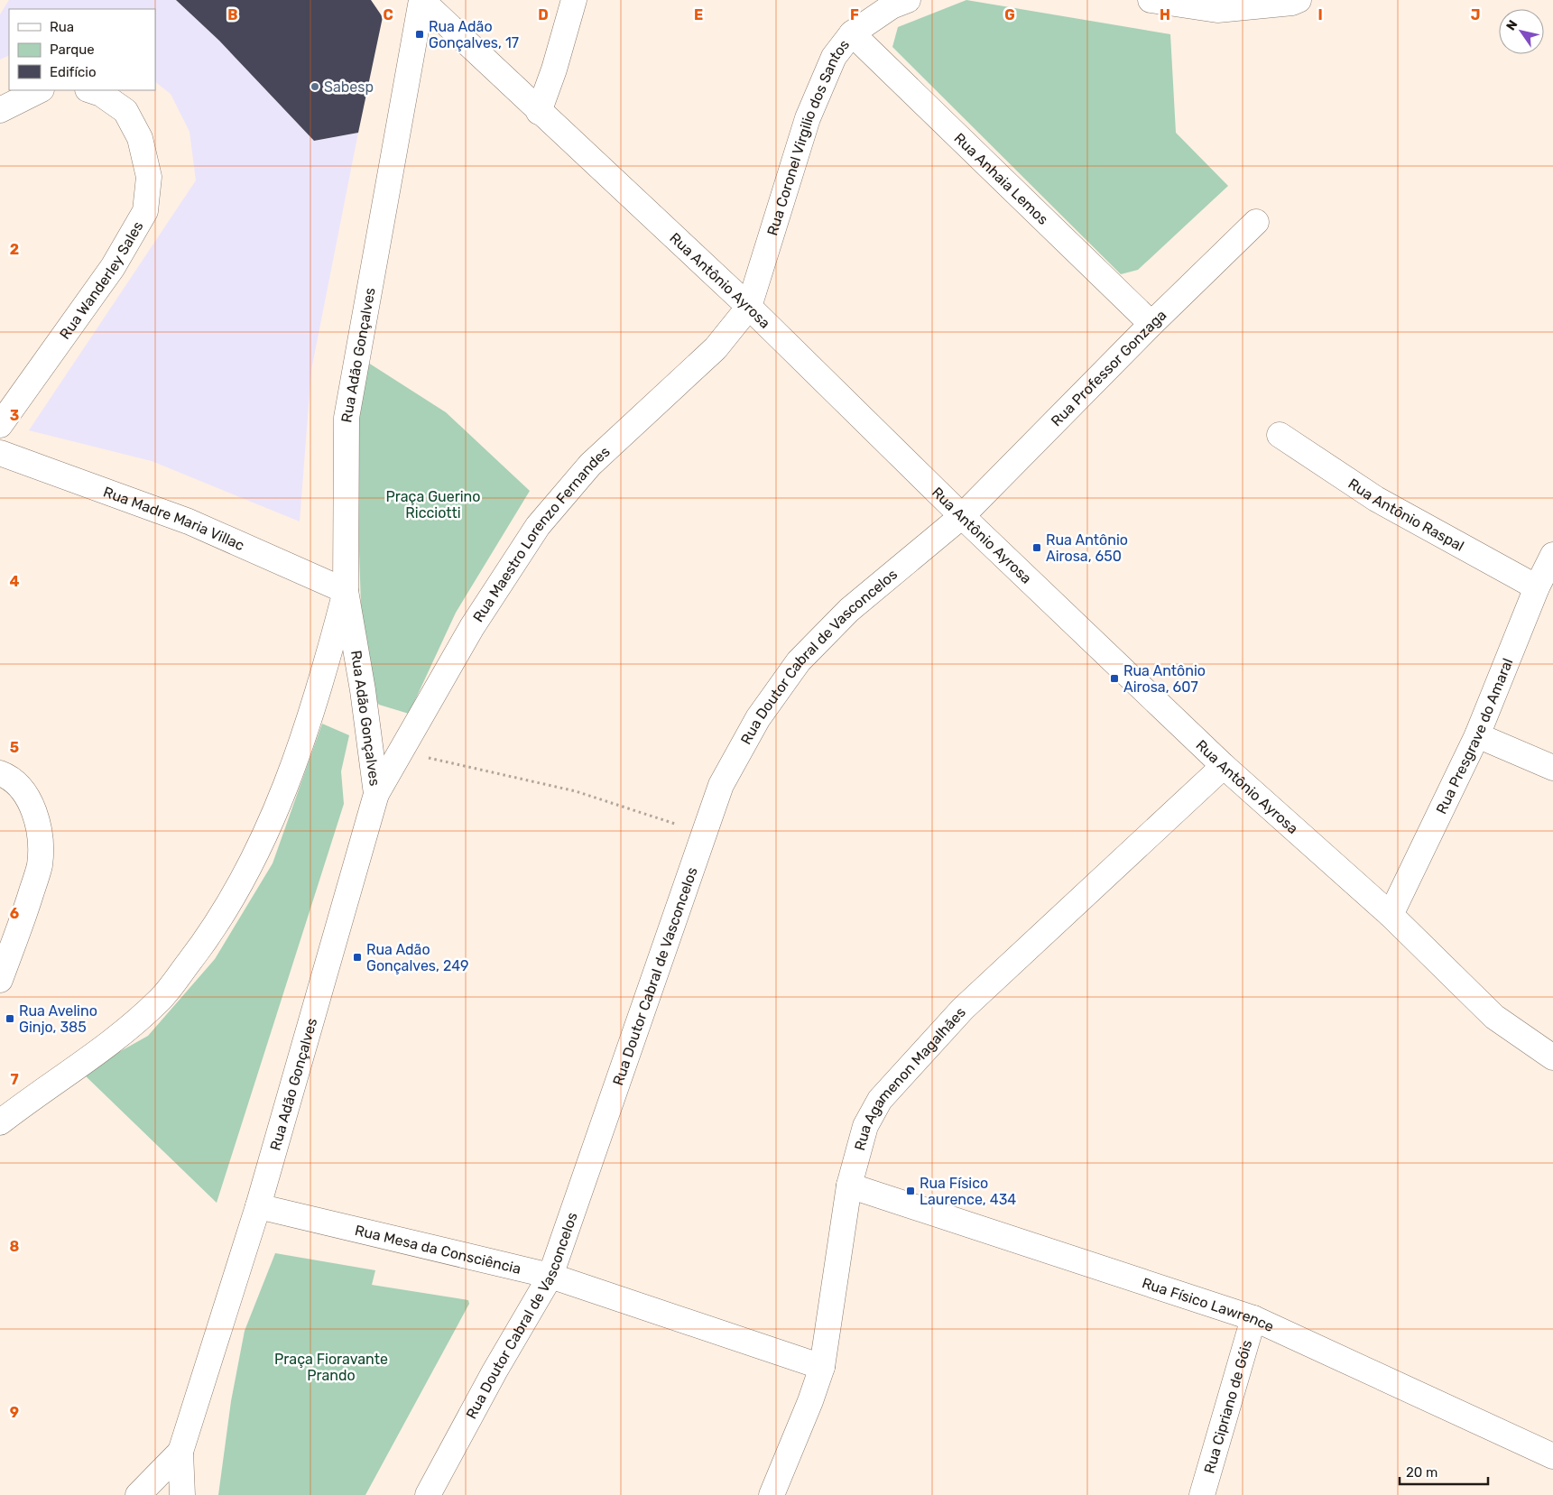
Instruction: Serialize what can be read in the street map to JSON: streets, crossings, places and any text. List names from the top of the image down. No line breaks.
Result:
{"streets":{"street":["Rua Coronel Virgilio dos Santos","Rua Anhaia Lemos","Rua Wanderley Sales","Rua Antônio Ayrosa","Rua Adão Gonçalves","Rua Professor Gonzaga","Rua Antônio Raspal","Rua Madre Maria Villac","Rua Maestro Lorenzo Fernandes","Rua Doutor Cabral de Vasconcelos","Rua Presgrave do Amaral","Rua Agamenon Magalhães","Rua Mesa da Consciência","Rua Físico Lawrence","Rua Cipriano de Góis"]},"crossings":[["Rua Coronel Virgilio dos Santos","Rua Anhaia Lemos"],["Rua Coronel Virgilio dos Santos","Rua Antônio Ayrosa"],["Rua Coronel Virgilio dos Santos","Rua Maestro Lorenzo Fernandes"],["Rua Anhaia Lemos","Rua Professor Gonzaga"],["Rua Antônio Ayrosa","Rua Adão Gonçalves"],["Rua Antônio Ayrosa","Rua Professor Gonzaga"],["Rua Antônio Ayrosa","Rua Maestro Lorenzo Fernandes"],["Rua Antônio Ayrosa","Rua Doutor Cabral de Vasconcelos"],["Rua Antônio Ayrosa","Rua Presgrave do Amaral"],["Rua Antônio Ayrosa","Rua Agamenon Magalhães"],["Rua Adão Gonçalves","Rua Madre Maria Villac"],["Rua Adão Gonçalves","Rua Maestro Lorenzo Fernandes"],["Rua Adão Gonçalves","Rua Mesa da Consciência"],["Rua Professor Gonzaga","Rua Doutor Cabral de Vasconcelos"],["Rua Antônio Raspal","Rua Presgrave do Amaral"],["Rua Doutor Cabral de Vasconcelos","Rua Mesa da Consciência"],["Rua Agamenon Magalhães","Rua Mesa da Consciência"],["Rua Agamenon Magalhães","Rua Físico Lawrence"],["Rua Físico Lawrence","Rua Cipriano de Góis"]],"parks":["Praça Guerino Ricciotti","Praça Fioravante Prando"],"places":{"transit":["Rua Adão Gonçalves, 17","Rua Antônio Airosa, 650","Rua Antônio Airosa, 607","Rua Adão Gonçalves, 249","Rua Avelino Ginjo, 385","Rua Físico Laurence, 434"],"other":["Sabesp"]},"legend":["Rua","Parque","Edifício"],"scale_bar":"20 m","north":"top left","grid":{"columns":["B","C","D","E","F","G","H","I","J"],"rows":["2","3","4","5","6","7","8","9"]}}
